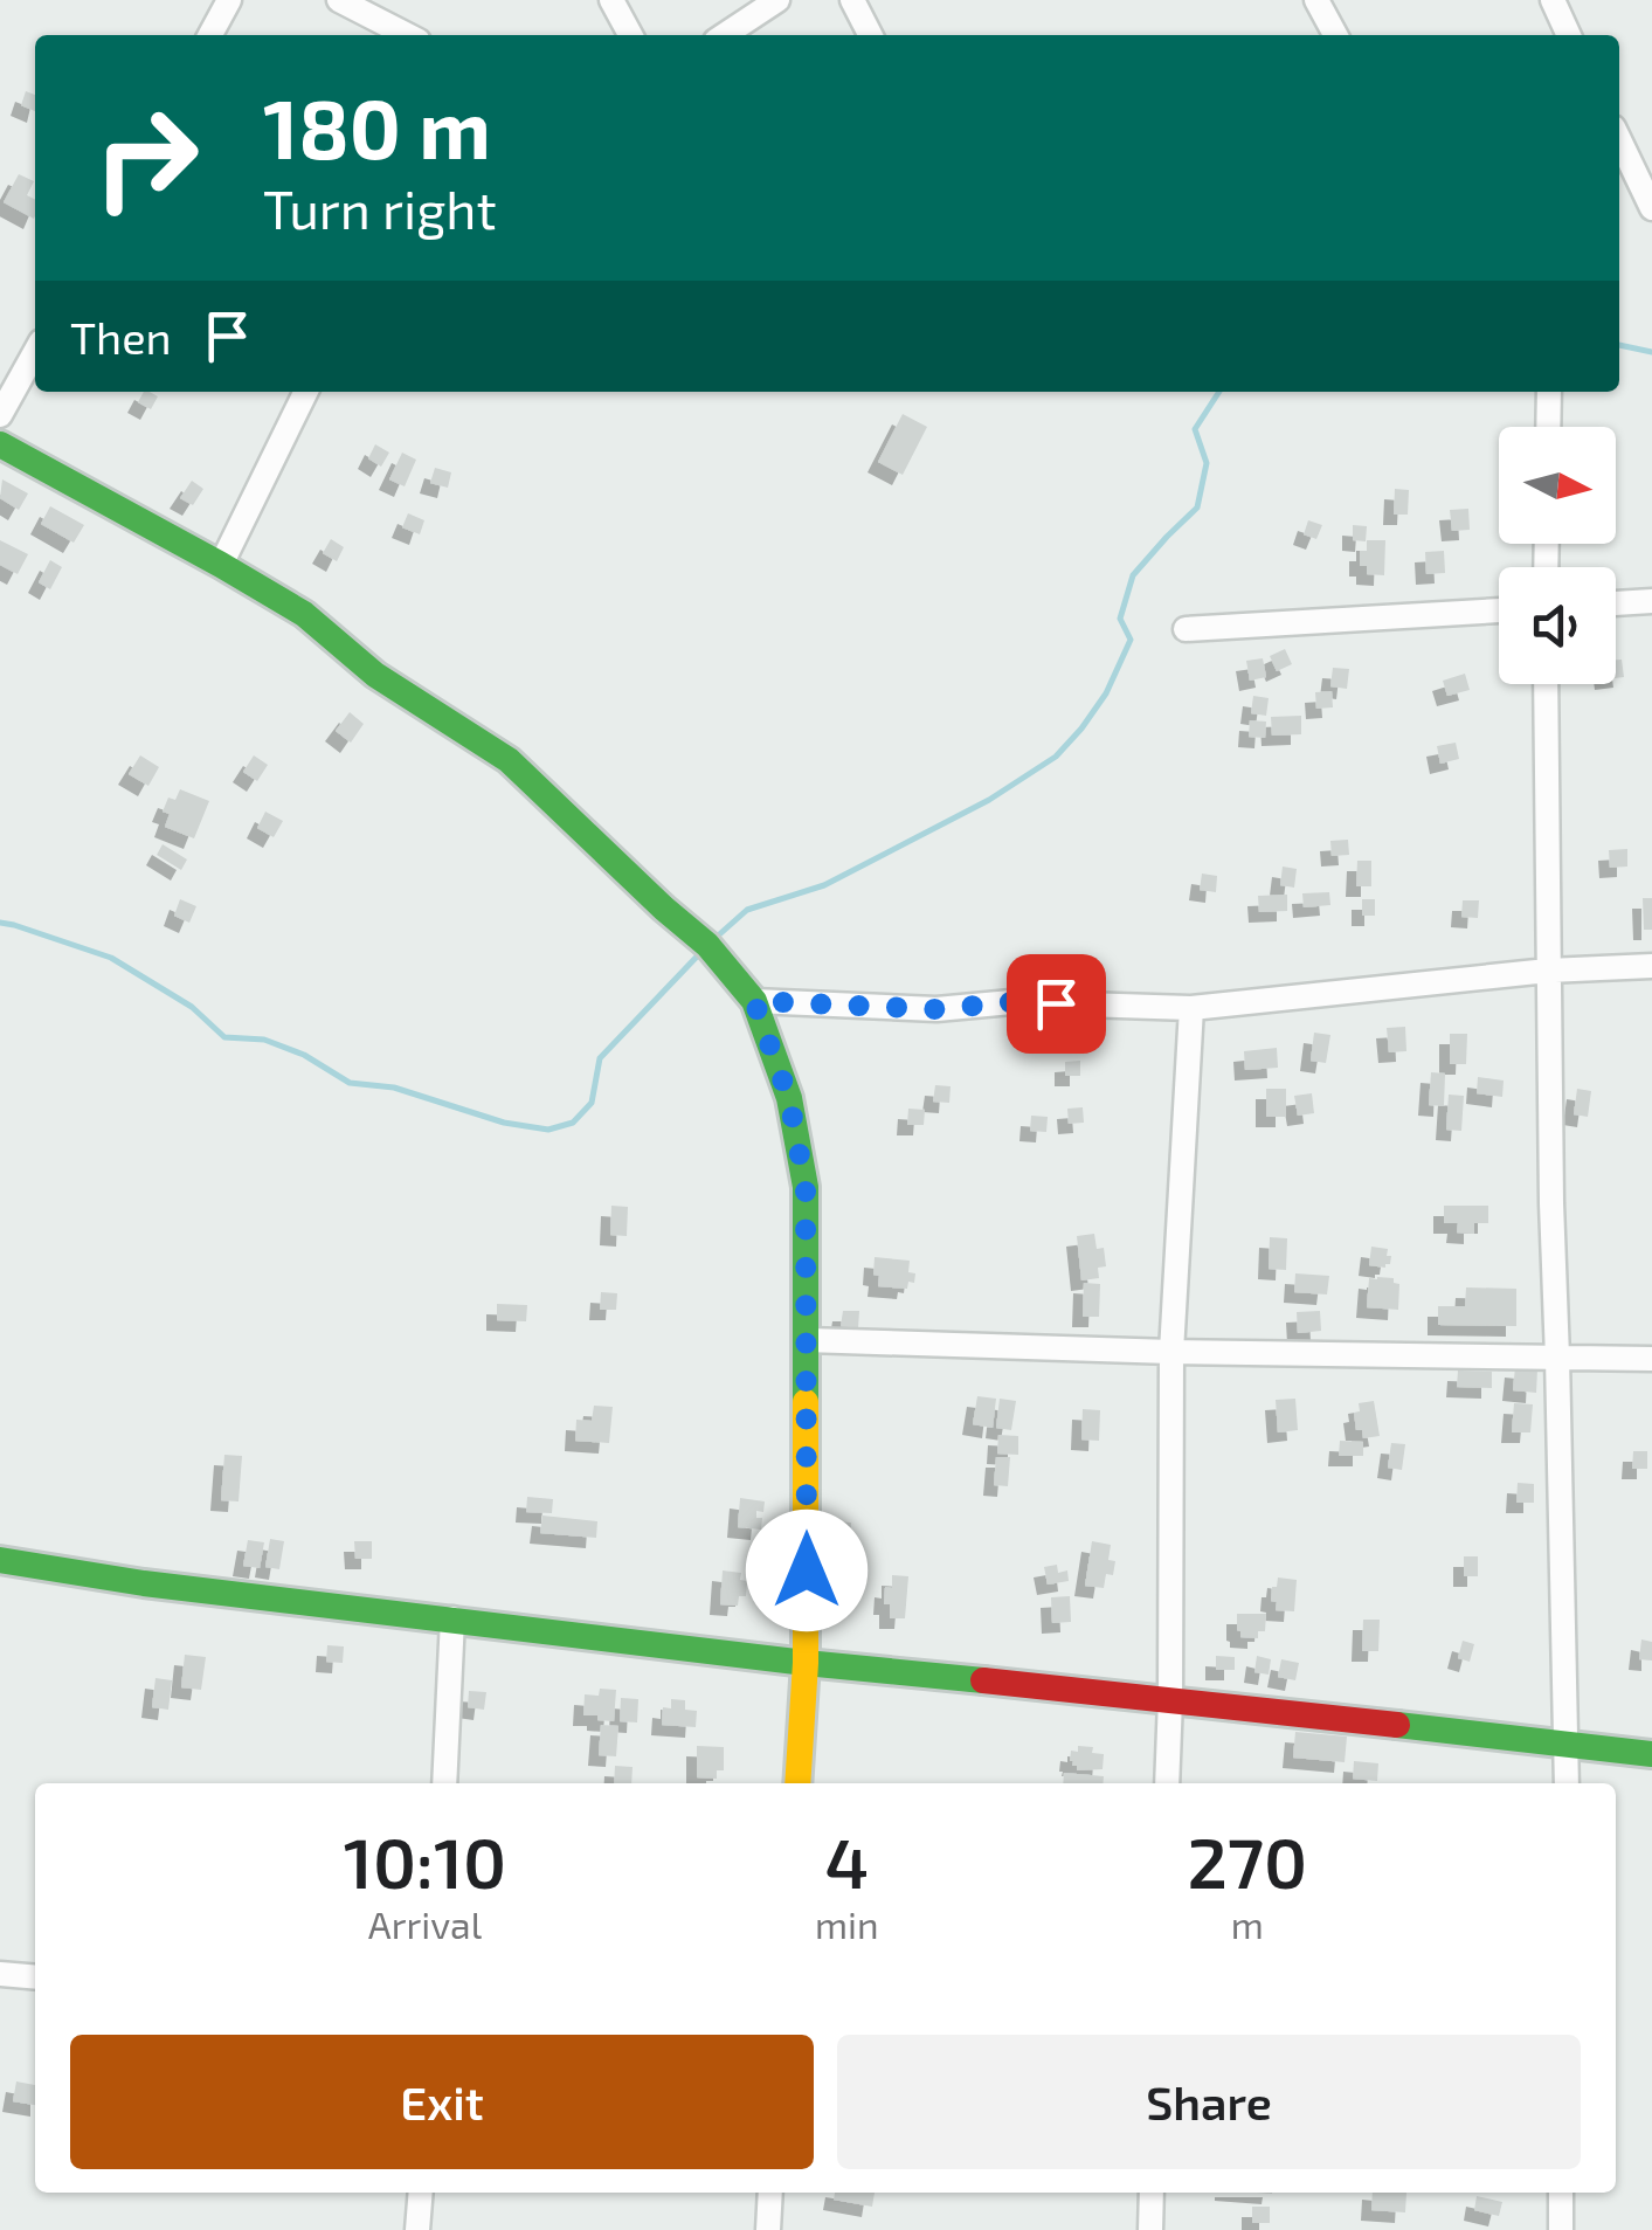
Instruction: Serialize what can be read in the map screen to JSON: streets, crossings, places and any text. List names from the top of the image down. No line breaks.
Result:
{"north":"right","page":{"turn":["180 m","Turn right"],"then":"Then","eta":["10:10","Arrival","4","min","270","m"],"buttons":["Exit","Share"]}}
